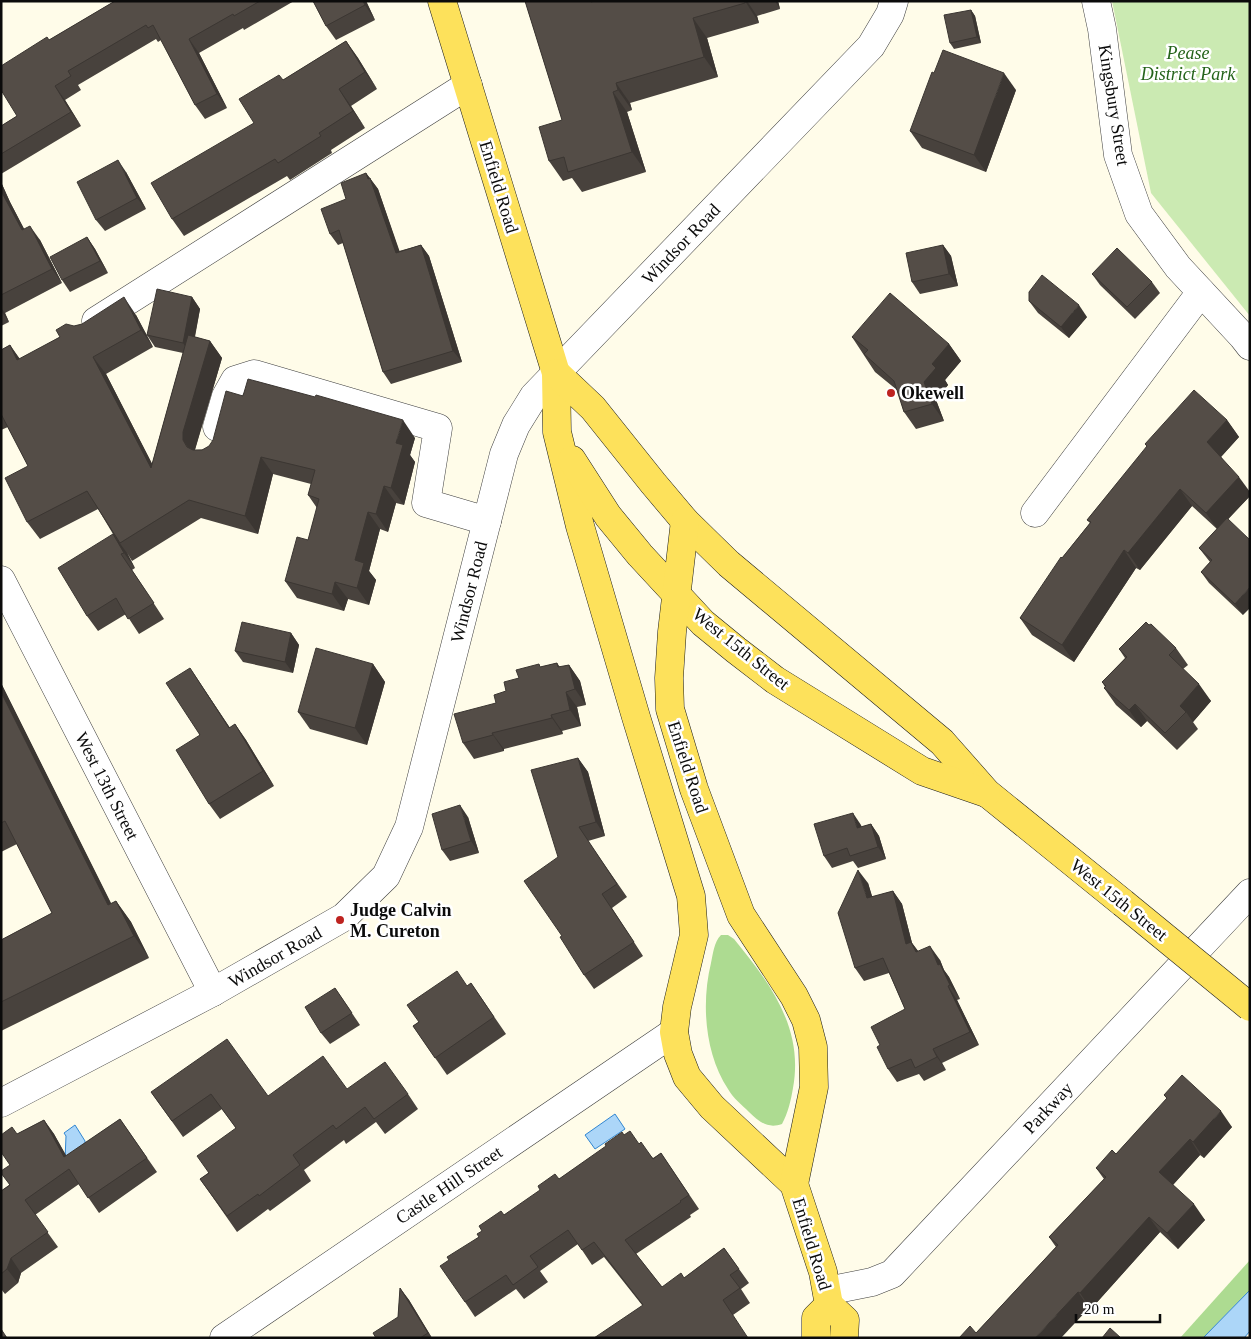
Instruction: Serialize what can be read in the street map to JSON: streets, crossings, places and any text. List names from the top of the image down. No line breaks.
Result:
{"streets":{"main road":["Enfield Road","West 15th Street"],"street":["Kingsbury Street","Windsor Road","West 13th Street","Parkway","Castle Hill Street"]},"crossings":[["Enfield Road","Windsor Road"],["Enfield Road","West 15th Street"],["Enfield Road","Parkway"],["Enfield Road","Castle Hill Street"],["Windsor Road","West 13th Street"]],"parks":["Pease District Park"],"places":["Okewell","Judge Calvin M. Cureton"],"scale_bar":"20 m"}
